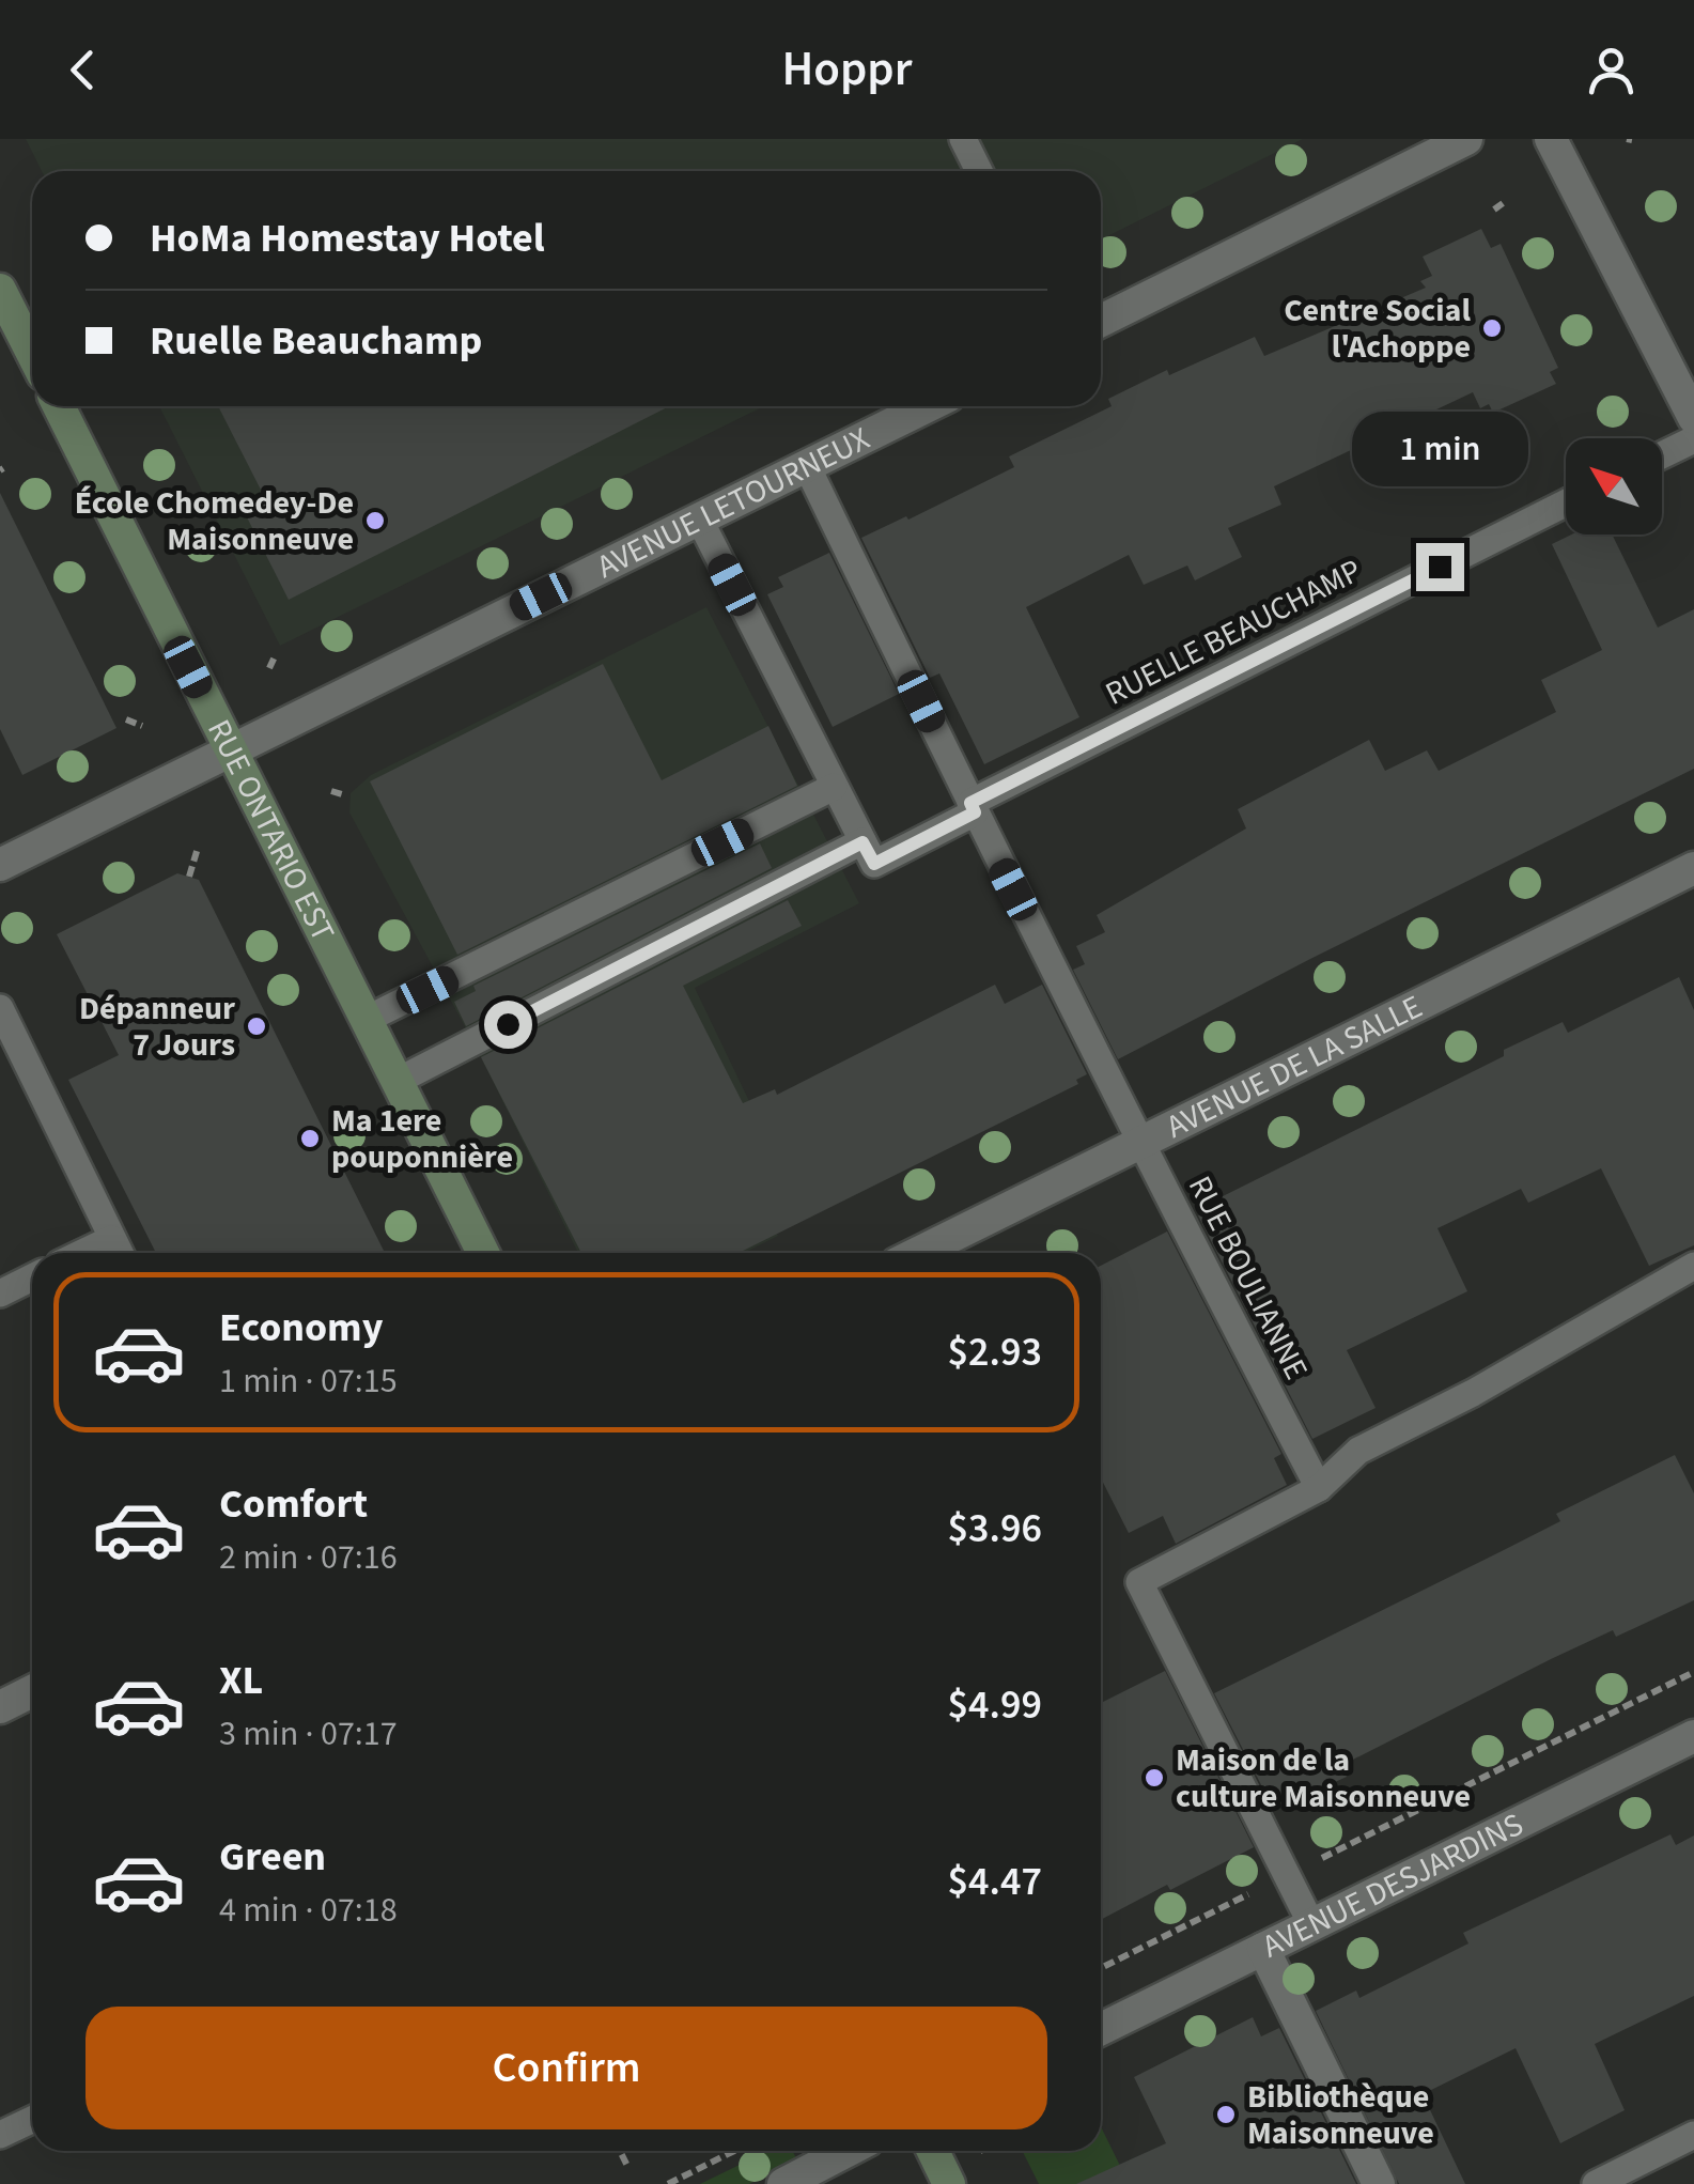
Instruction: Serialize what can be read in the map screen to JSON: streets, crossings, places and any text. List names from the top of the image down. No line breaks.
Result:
{"streets":{"main road":["RUE ONTARIO EST"],"street":["AVENUE LETOURNEUX","AVENUE DE LA SALLE","AVENUE DESJARDINS"],"lane":["RUELLE BEAUCHAMP","RUE BOULIANNE"]},"crossings":[["AVENUE LETOURNEUX","RUE ONTARIO EST"],["AVENUE LETOURNEUX","RUE BOULIANNE"],["RUELLE BEAUCHAMP","RUE BOULIANNE"],["AVENUE DE LA SALLE","RUE BOULIANNE"]],"places":["Centre Social l'Achoppe","École Chomedey-De Maisonneuve","Dépanneur 7 Jours","Ma 1ere pouponnière","Maison de la culture Maisonneuve","Bibliothèque Maisonneuve"],"north":"top left","page":{"header":"Hoppr","banner":["HoMa Homestay Hotel","Ruelle Beauchamp"],"bubble":"1 min","list":[{"name":"Economy","note":"1 min · 07:15","value":"$2.93"},{"name":"Comfort","note":"2 min · 07:16","value":"$3.96"},{"name":"XL","note":"3 min · 07:17","value":"$4.99"},{"name":"Green","note":"4 min · 07:18","value":"$4.47"}],"buttons":"Confirm"}}
